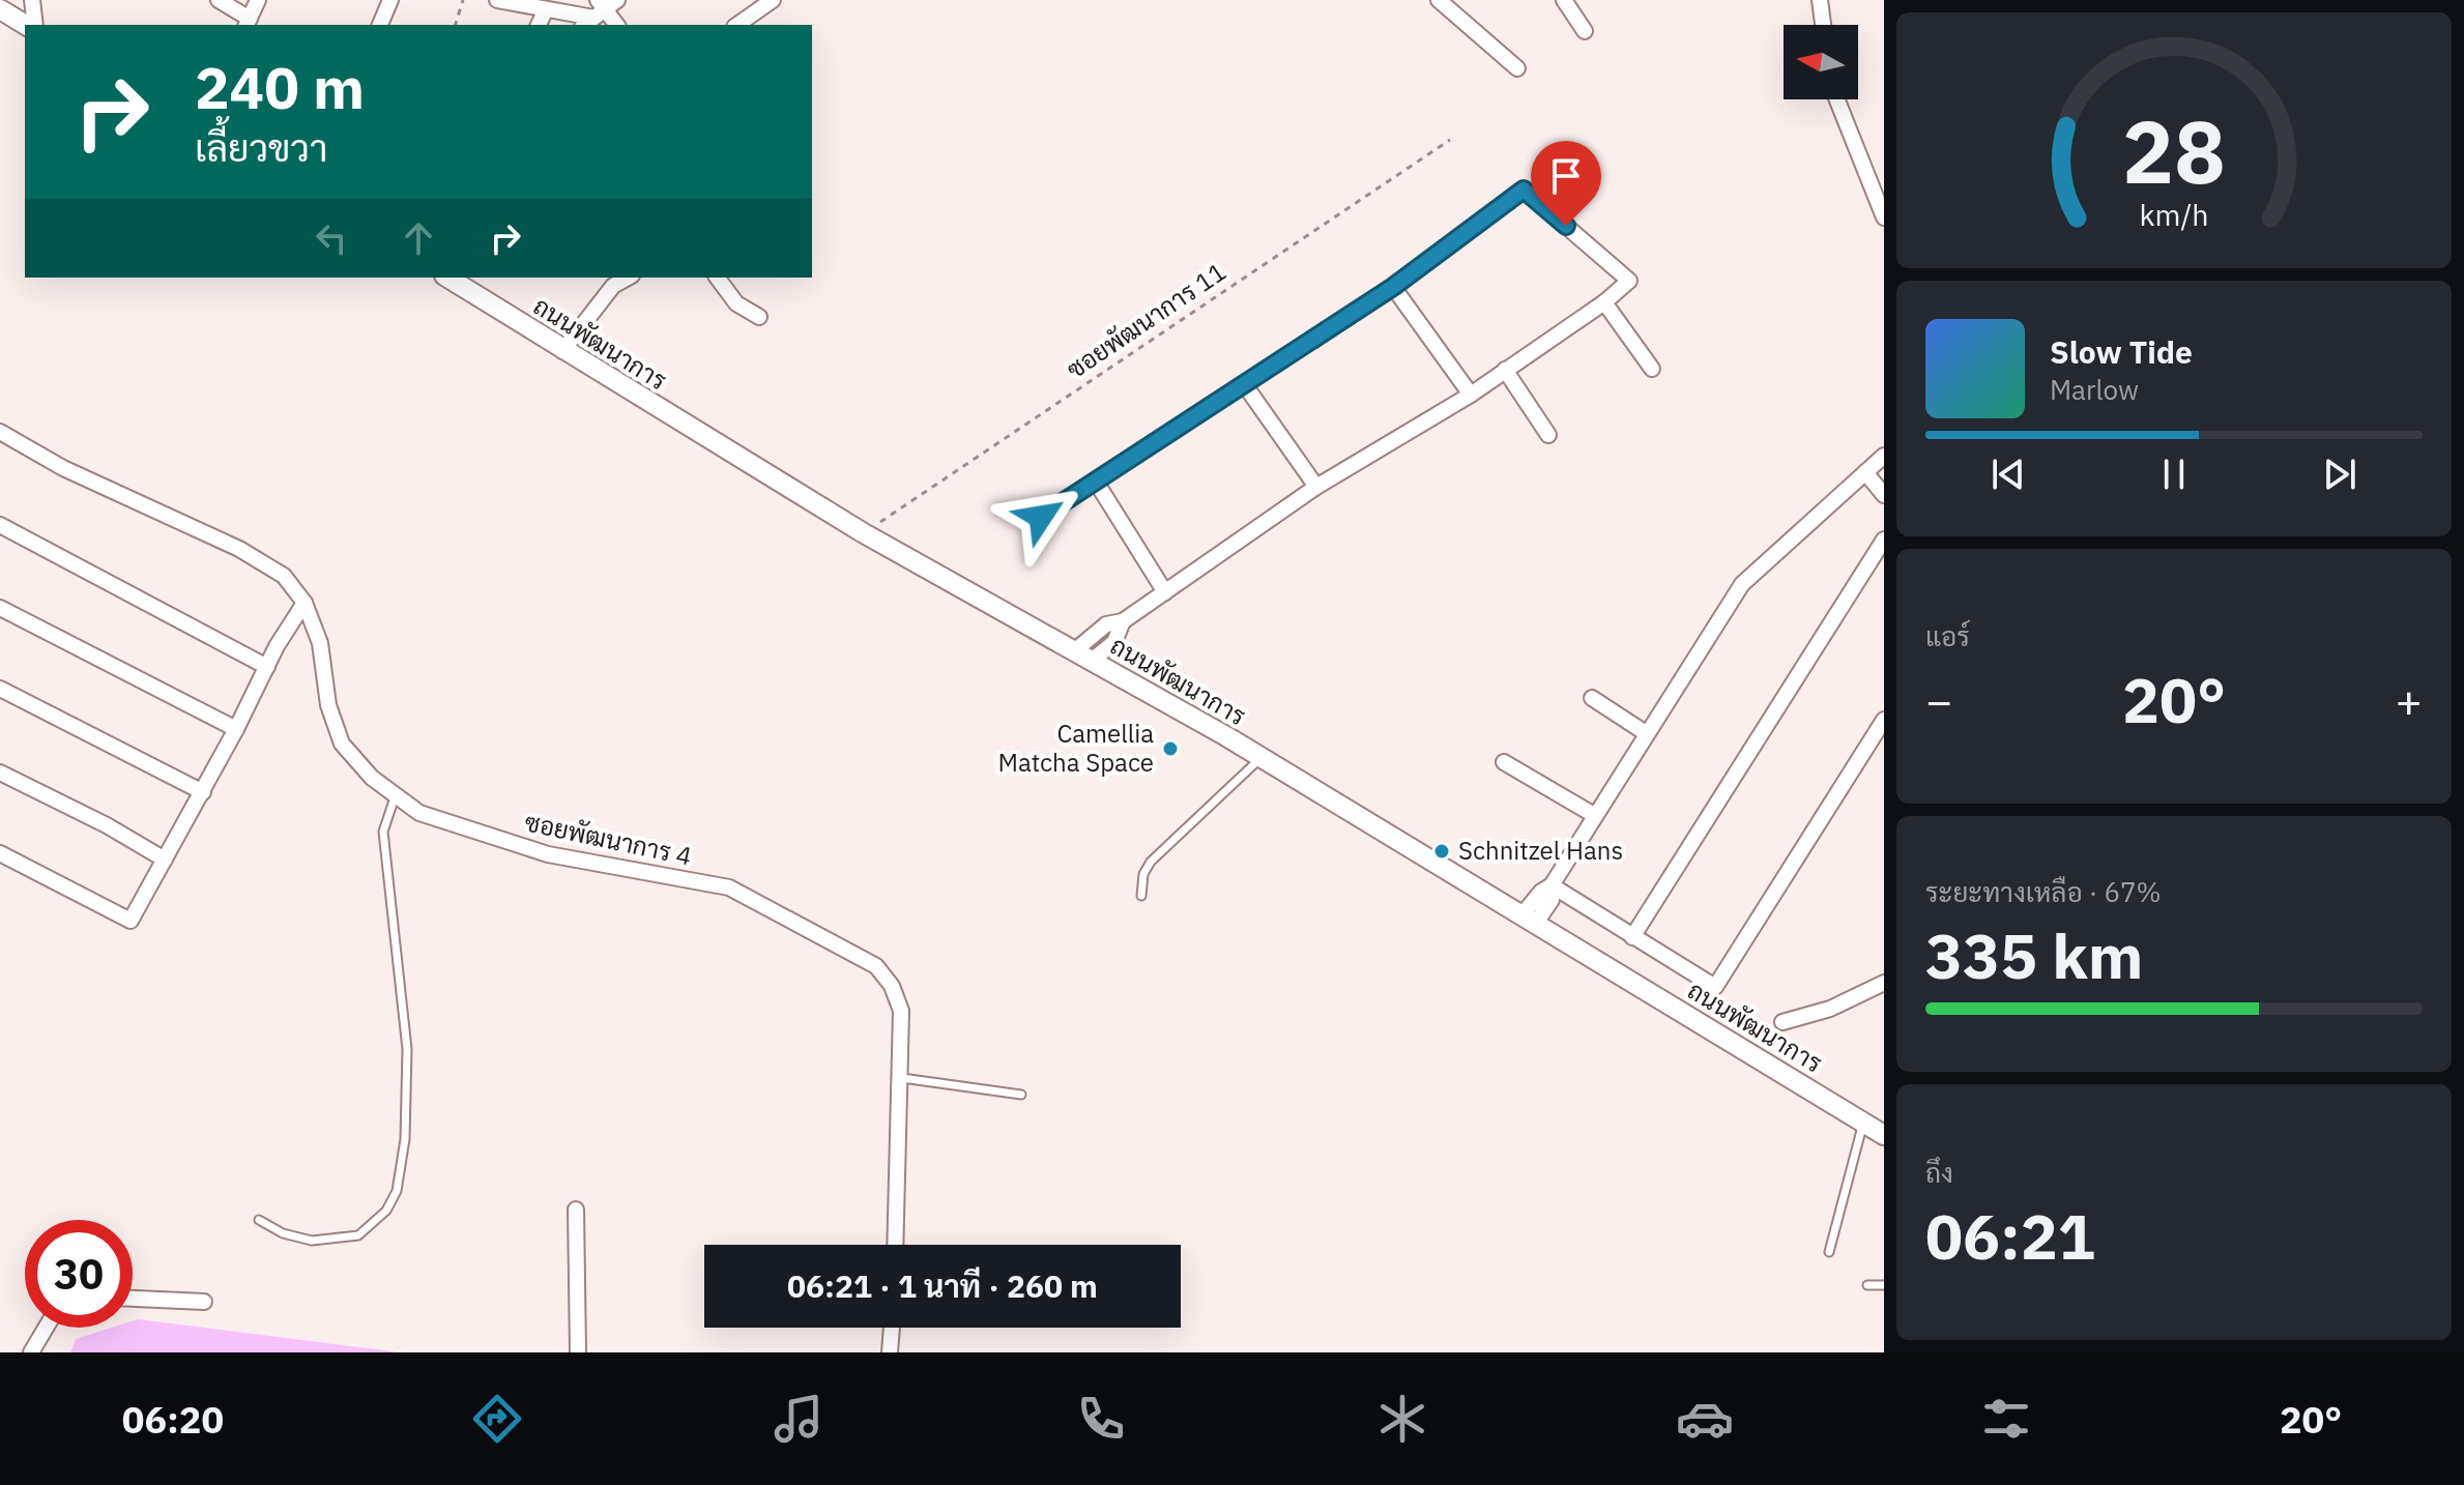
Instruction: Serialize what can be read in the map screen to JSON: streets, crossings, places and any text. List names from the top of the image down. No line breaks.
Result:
{"streets":{"street":["ถนนพัฒนาการ","ซอยพัฒนาการ 4"],"path":["ซอยพัฒนาการ 11"]},"crossings":[["ซอยพัฒนาการ 11","ถนนพัฒนาการ"]],"places":["Camellia Matcha Space","Schnitzel Hans"],"north":"left","page":{"turn":["240 m","เลี้ยวขวา"],"song":["Slow Tide","Marlow"],"tile":["แอร์",["ระยะทางเหลือ · 67%","335 km"],["ถึง","06:21"]],"heat":["−","20°","+"],"limit":"30","trip":"06:21 · 1 นาที · 260 m","tabs":["06:20","20°"],"gauge":["28","km/h"]}}
